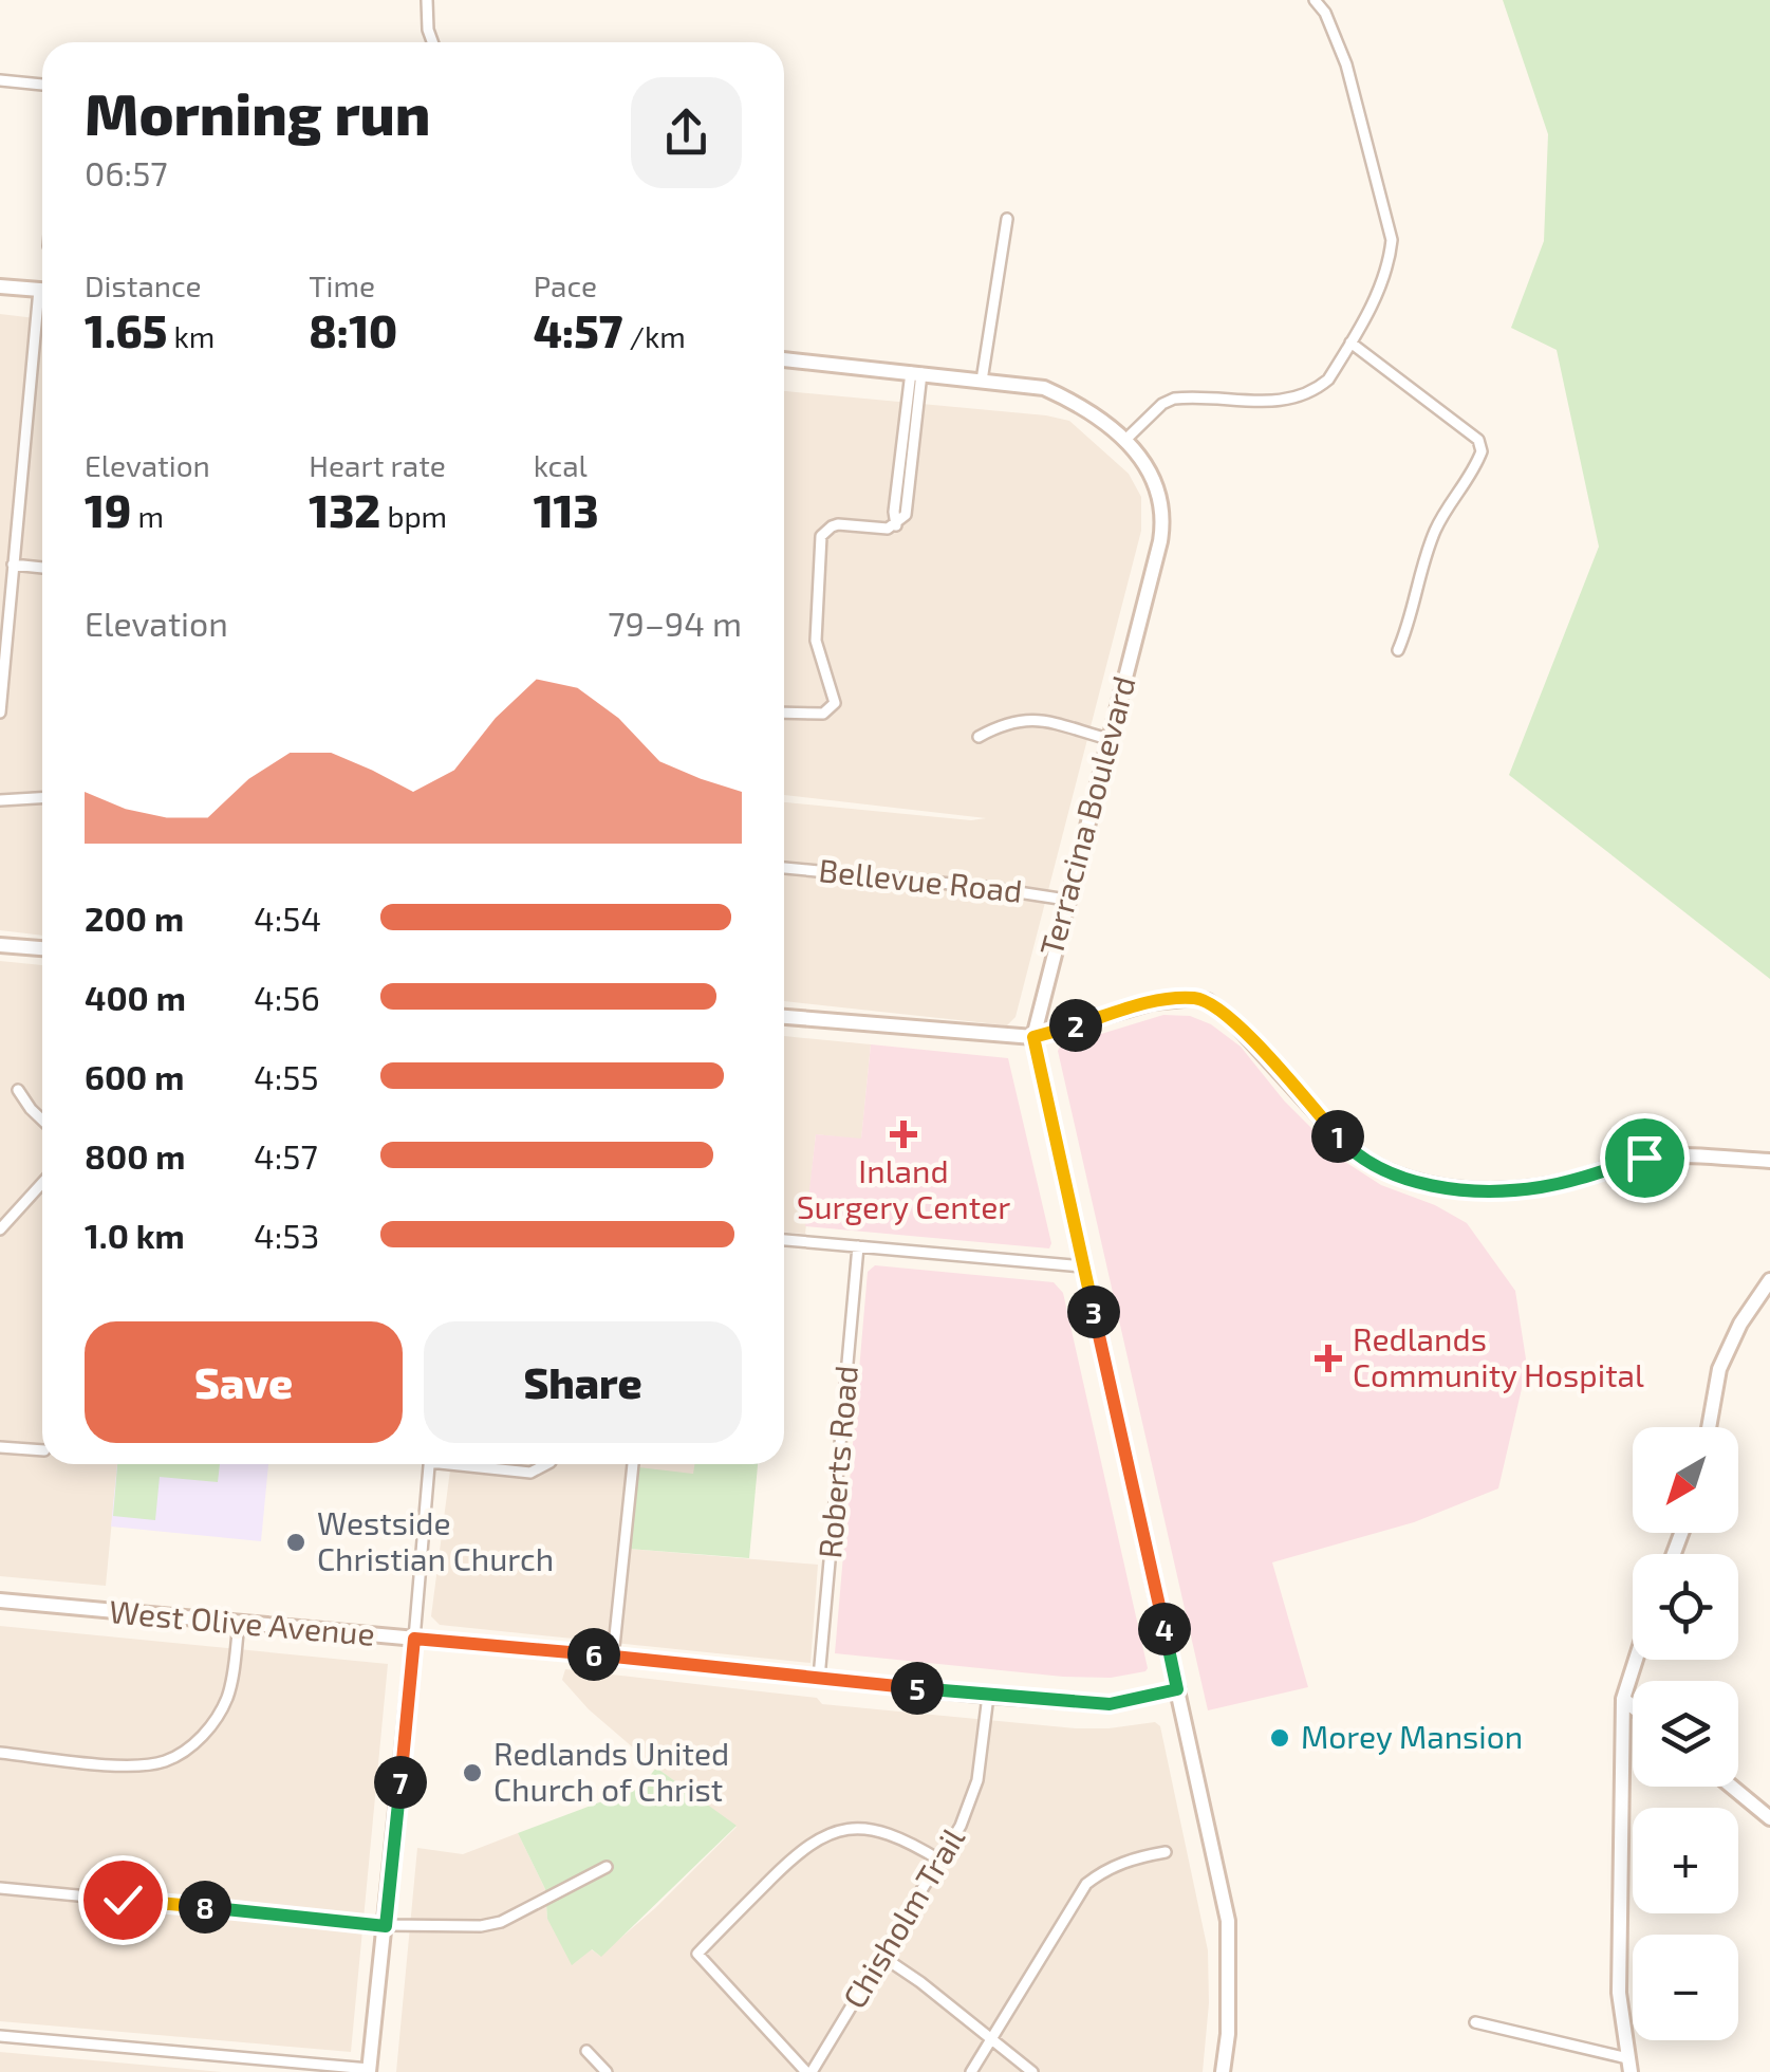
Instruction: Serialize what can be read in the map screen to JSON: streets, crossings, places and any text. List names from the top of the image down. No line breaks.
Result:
{"streets":{"main road":["Terracina Boulevard","West Olive Avenue"],"street":["Bellevue Road","Roberts Road","Chisholm Trail"]},"crossings":[["Terracina Boulevard","Bellevue Road"],["Terracina Boulevard","West Olive Avenue"],["Roberts Road","West Olive Avenue"],["West Olive Avenue","Chisholm Trail"]],"places":{"health":["Inland Surgery Center","Redlands Community Hospital"],"other":["Westside Christian Church","Morey Mansion","Redlands United Church of Christ"]},"north":"bottom left","page":{"heading":["Morning run","06:57"],"stats":[["Distance","1.65 km"],["Time","8:10"],["Pace","4:57 /km"],["Elevation","19 m"],["Heart rate","132 bpm"],["kcal","113"]],"chart":["Elevation","79–94 m"],"list":[{"name":"200 m","note":"4:54"},{"name":"400 m","note":"4:56"},{"name":"600 m","note":"4:55"},{"name":"800 m","note":"4:57"},{"name":"1.0 km","note":"4:53"}],"pins":["2","1","3","4","6","5","7","8"],"buttons":["Save","Share"],"map_buttons":["+","−"]}}
